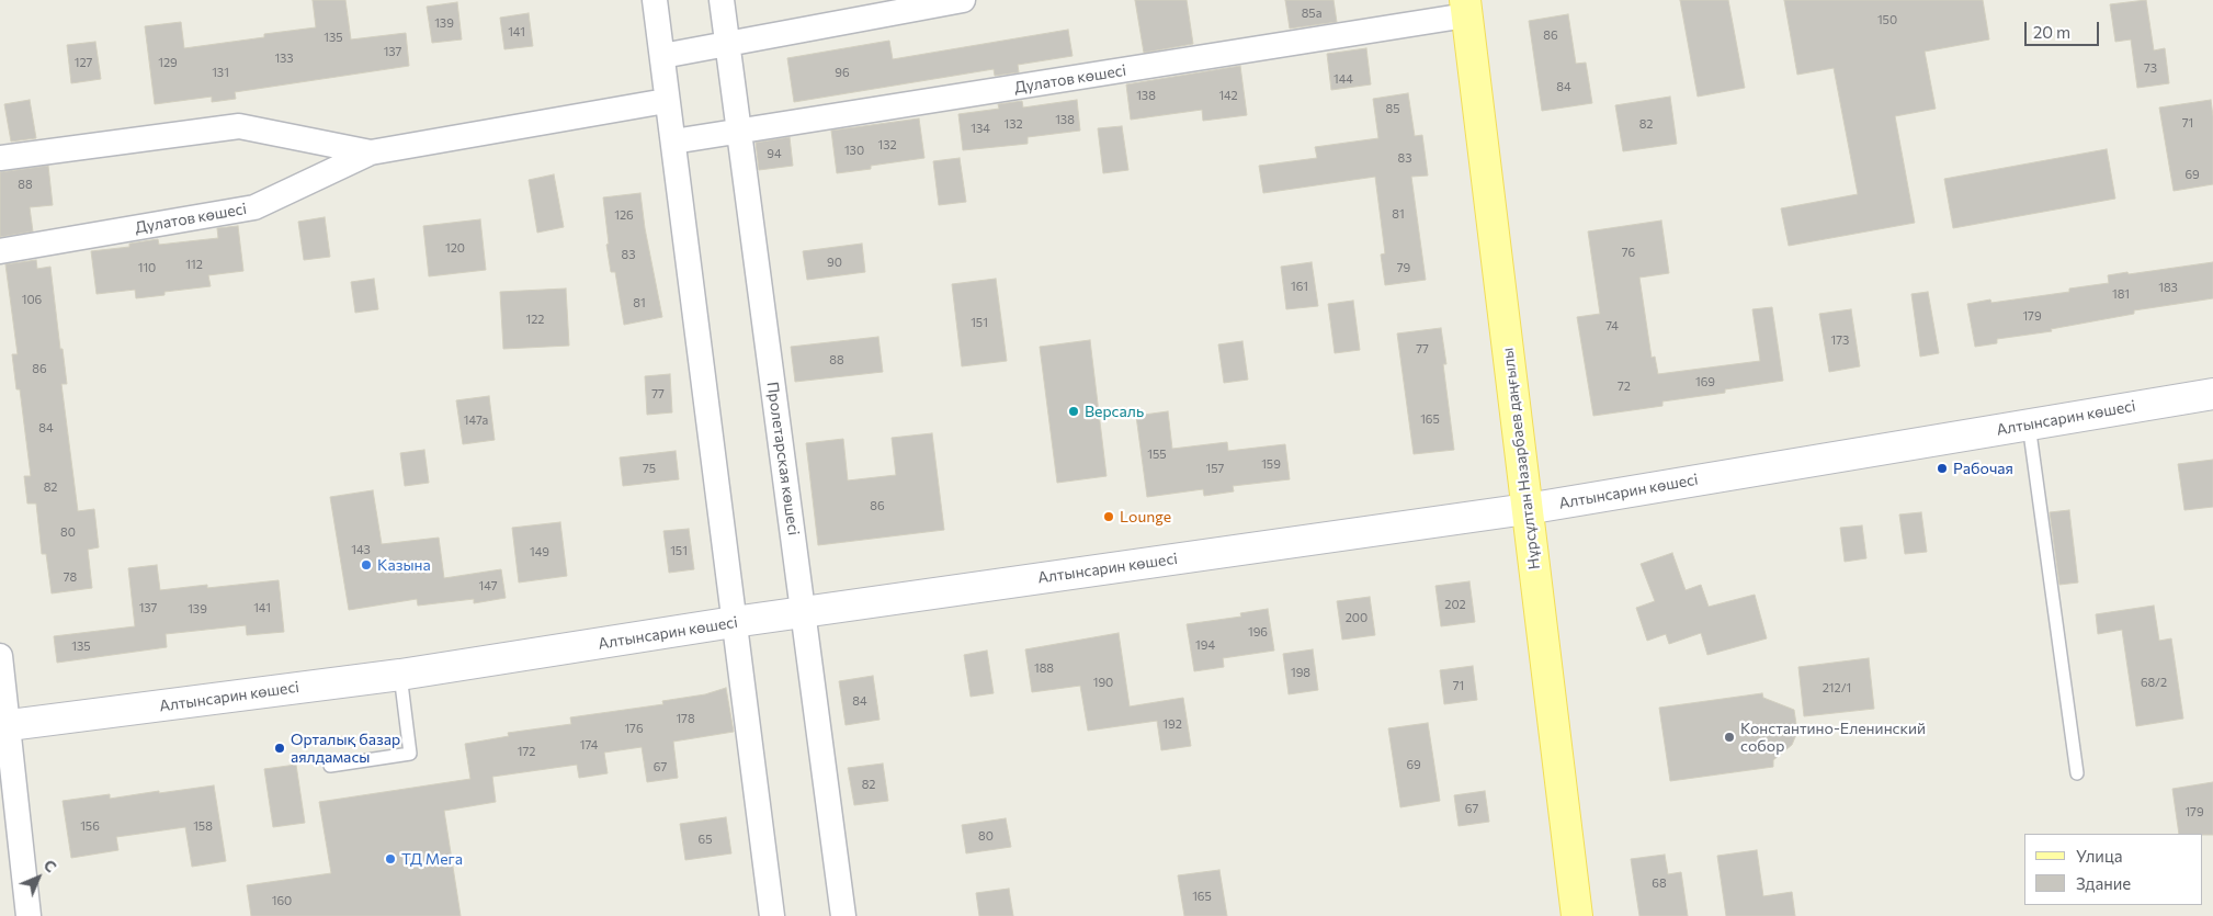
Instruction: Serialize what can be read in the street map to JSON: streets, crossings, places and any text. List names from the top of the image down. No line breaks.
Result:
{"streets":{"main road":["Нұрсұлтан Назарбаев даңғылы"],"street":["Дулатов көшесі","Алтынсарин көшесі","Пролетарская көшесі"]},"crossings":[["Дулатов көшесі","Пролетарская көшесі"],["Дулатов көшесі","Нұрсұлтан Назарбаев даңғылы"],["Алтынсарин көшесі","Пролетарская көшесі"],["Алтынсарин көшесі","Нұрсұлтан Назарбаев даңғылы"]],"places":["Версаль","Рабочая","Lounge","Казына","Константино-Еленинский собор","Орталық базар аялдамасы","ТД Мега"],"house_numbers":["85а","150","139","141","86","135","137","133","127","129","73","131","96","144","84","138","142","85","138","71","132","82","134","132","130","94","83","69","88","81","126","120","76","83","90","112","110","79","161","183","181","106","81","179","122","151","74","173","77","88","86","169","72","77","165","147а","84","155","159","75","157","82","86","80","143","151","149","78","147","202","137","141","139","200","196","194","135","188","198","190","68/2","71","212/1","84","178","192","176","174","172","69","67","82","67","179","156","158","80","65","68","165","160"],"legend":["Улица","Здание"],"scale_bar":"20 m","north":"top right"}
